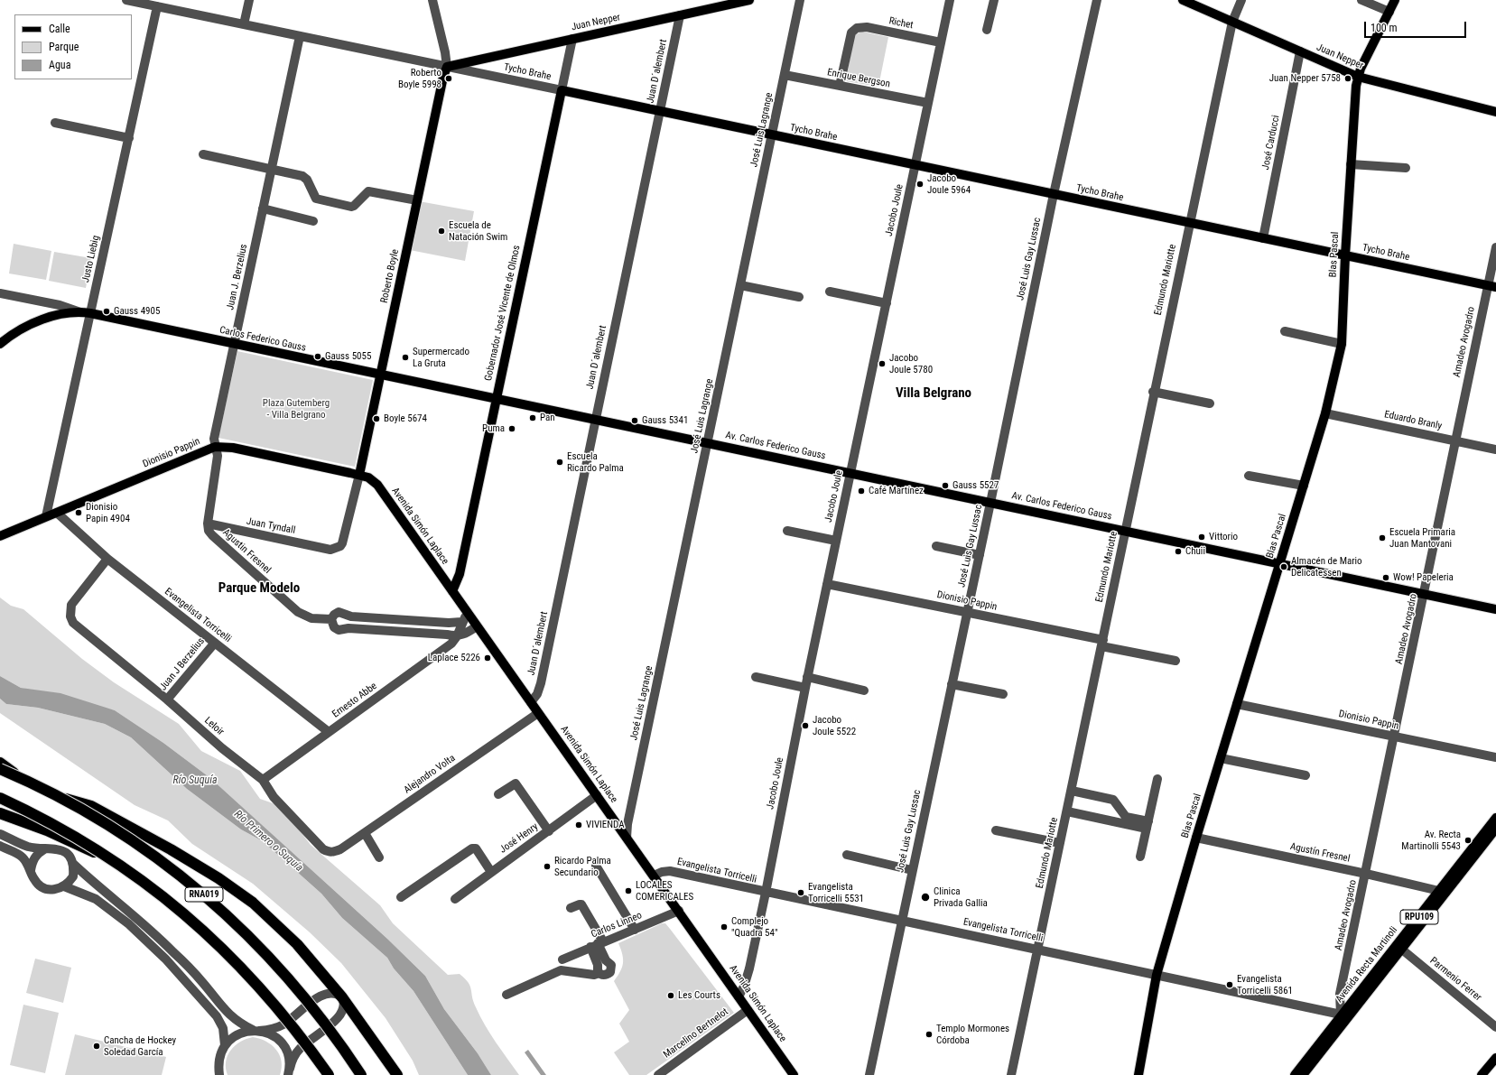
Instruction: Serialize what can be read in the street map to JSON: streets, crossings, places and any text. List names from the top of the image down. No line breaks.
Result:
{"streets":{"highway":["RNA019"],"main road":["Juan Nepper","Tycho Brahe","Blas Pascal","Roberto Boyle","Gobernador José Vicente de Olmos","Carlos Federico Gauss","Av. Carlos Federico Gauss","Dionisio Pappin","Avenida Simón Laplace","RPU109","Avenida Recta Martinoli"],"street":["Richet","Juan D´alembert","Enrique Bergson","José Luis Lagrange","José Carducci","Jacobo Joule","Justo Liebig","José Luis Gay Lussac","Juan J. Berzelius","Edmundo Mariotte","Amadeo Avogadro","Eduardo Branly","Juan Tyndall","Agustin Fresnel","Evangelista Torricelli","Juan J Berzelius","Ernesto Abbe","Leloir","Alejandro Volta","José Henry","Agustín Fresnel","Carlos Linneo","Parmenio Ferrer","Marcelino Bertnelot"]},"crossings":[["Juan Nepper","Juan D´alembert"],["Juan Nepper","Tycho Brahe"],["Juan Nepper","José Carducci"],["Juan Nepper","Blas Pascal"],["Juan Nepper","Roberto Boyle"],["Juan Nepper","Edmundo Mariotte"],["Juan Nepper","Gobernador José Vicente de Olmos"],["Richet","Enrique Bergson"],["Richet","Jacobo Joule"],["Juan D´alembert","Tycho Brahe"],["Juan D´alembert","Av. Carlos Federico Gauss"],["Juan D´alembert","Avenida Simón Laplace"],["Tycho Brahe","José Luis Lagrange"],["Tycho Brahe","José Carducci"],["Tycho Brahe","Jacobo Joule"],["Tycho Brahe","Blas Pascal"],["Tycho Brahe","Justo Liebig"],["Tycho Brahe","José Luis Gay Lussac"],["Tycho Brahe","Roberto Boyle"],["Tycho Brahe","Juan J. Berzelius"],["Tycho Brahe","Edmundo Mariotte"],["Tycho Brahe","Gobernador José Vicente de Olmos"],["Tycho Brahe","Amadeo Avogadro"],["Enrique Bergson","José Luis Lagrange"],["Enrique Bergson","Jacobo Joule"],["José Luis Lagrange","Av. Carlos Federico Gauss"],["José Luis Lagrange","Avenida Simón Laplace"],["Jacobo Joule","Av. Carlos Federico Gauss"],["Jacobo Joule","Dionisio Pappin"],["Jacobo Joule","Avenida Simón Laplace"],["Jacobo Joule","Evangelista Torricelli"],["Blas Pascal","Eduardo Branly"],["Blas Pascal","Av. Carlos Federico Gauss"],["Blas Pascal","Dionisio Pappin"],["Blas Pascal","Evangelista Torricelli"],["Blas Pascal","Agustín Fresnel"],["Justo Liebig","Carlos Federico Gauss"],["Justo Liebig","Dionisio Pappin"],["José Luis Gay Lussac","Av. Carlos Federico Gauss"],["José Luis Gay Lussac","Dionisio Pappin"],["José Luis Gay Lussac","Evangelista Torricelli"],["Roberto Boyle","Carlos Federico Gauss"],["Roberto Boyle","Dionisio Pappin"],["Roberto Boyle","Juan Tyndall"],["Roberto Boyle","Avenida Simón Laplace"],["Juan J. Berzelius","Carlos Federico Gauss"],["Juan J. Berzelius","Dionisio Pappin"],["Juan J. Berzelius","Juan Tyndall"],["Juan J. Berzelius","Agustin Fresnel"],["Edmundo Mariotte","Av. Carlos Federico Gauss"],["Edmundo Mariotte","Dionisio Pappin"],["Edmundo Mariotte","Evangelista Torricelli"],["Gobernador José Vicente de Olmos","Carlos Federico Gauss"],["Gobernador José Vicente de Olmos","Av. Carlos Federico Gauss"],["Gobernador José Vicente de Olmos","Avenida Simón Laplace"],["Carlos Federico Gauss","Av. Carlos Federico Gauss"],["Amadeo Avogadro","Eduardo Branly"],["Amadeo Avogadro","Av. Carlos Federico Gauss"],["Amadeo Avogadro","Dionisio Pappin"],["Amadeo Avogadro","Evangelista Torricelli"],["Amadeo Avogadro","Agustín Fresnel"],["Amadeo Avogadro","Avenida Recta Martinoli"],["Dionisio Pappin","Avenida Simón Laplace"],["Dionisio Pappin","Evangelista Torricelli"],["Juan Tyndall","Agustin Fresnel"],["Avenida Simón Laplace","Evangelista Torricelli"],["Avenida Simón Laplace","Ernesto Abbe"],["Avenida Simón Laplace","Alejandro Volta"],["Avenida Simón Laplace","José Henry"],["Avenida Simón Laplace","Carlos Linneo"],["Avenida Simón Laplace","Marcelino Bertnelot"],["Agustin Fresnel","Ernesto Abbe"],["Evangelista Torricelli","Juan J Berzelius"],["Evangelista Torricelli","Ernesto Abbe"],["Evangelista Torricelli","Leloir"],["Evangelista Torricelli","Avenida Recta Martinoli"],["Juan J Berzelius","Leloir"],["Ernesto Abbe","Leloir"],["Leloir","Alejandro Volta"],["Agustín Fresnel","Avenida Recta Martinoli"],["Avenida Recta Martinoli","Parmenio Ferrer"]],"districts":["Villa Belgrano","Parque Modelo"],"water":["Río Suquía","Río Primero o Suquía"],"parks":["Plaza Gutemberg - Villa Belgrano"],"places":["Roberto Boyle 5998","Juan Nepper 5758","Jacobo Joule 5964","Escuela de Natación Swim","Gauss 4905","Gauss 5055","Supermercado La Gruta","Jacobo Joule 5780","Pan","Boyle 5674","Gauss 5341","Puma","Escuela Ricardo Palma","Gauss 5527","Café Martínez","Dionisio Papin 4904","Vittorio","Escuela Primaria Juan Mantovani","Chuii","Almacén de Mario Delicatessen","Wow! Papeleria","Laplace 5226","Jacobo Joule 5522","VIVIENDA","Av. Recta Martinolli 5543","Ricardo Palma Secundario","LOCALES COMERICALES","Evangelista Torricelli 5531","Clinica Privada Gallia","Complejo \"Quadra 54\"","Evangelista Torricelli 5861","Les Courts","Templo Mormones Córdoba","Cancha de Hockey Soledad García"],"legend":["Calle","Parque","Agua"],"scale_bar":"100 m"}
